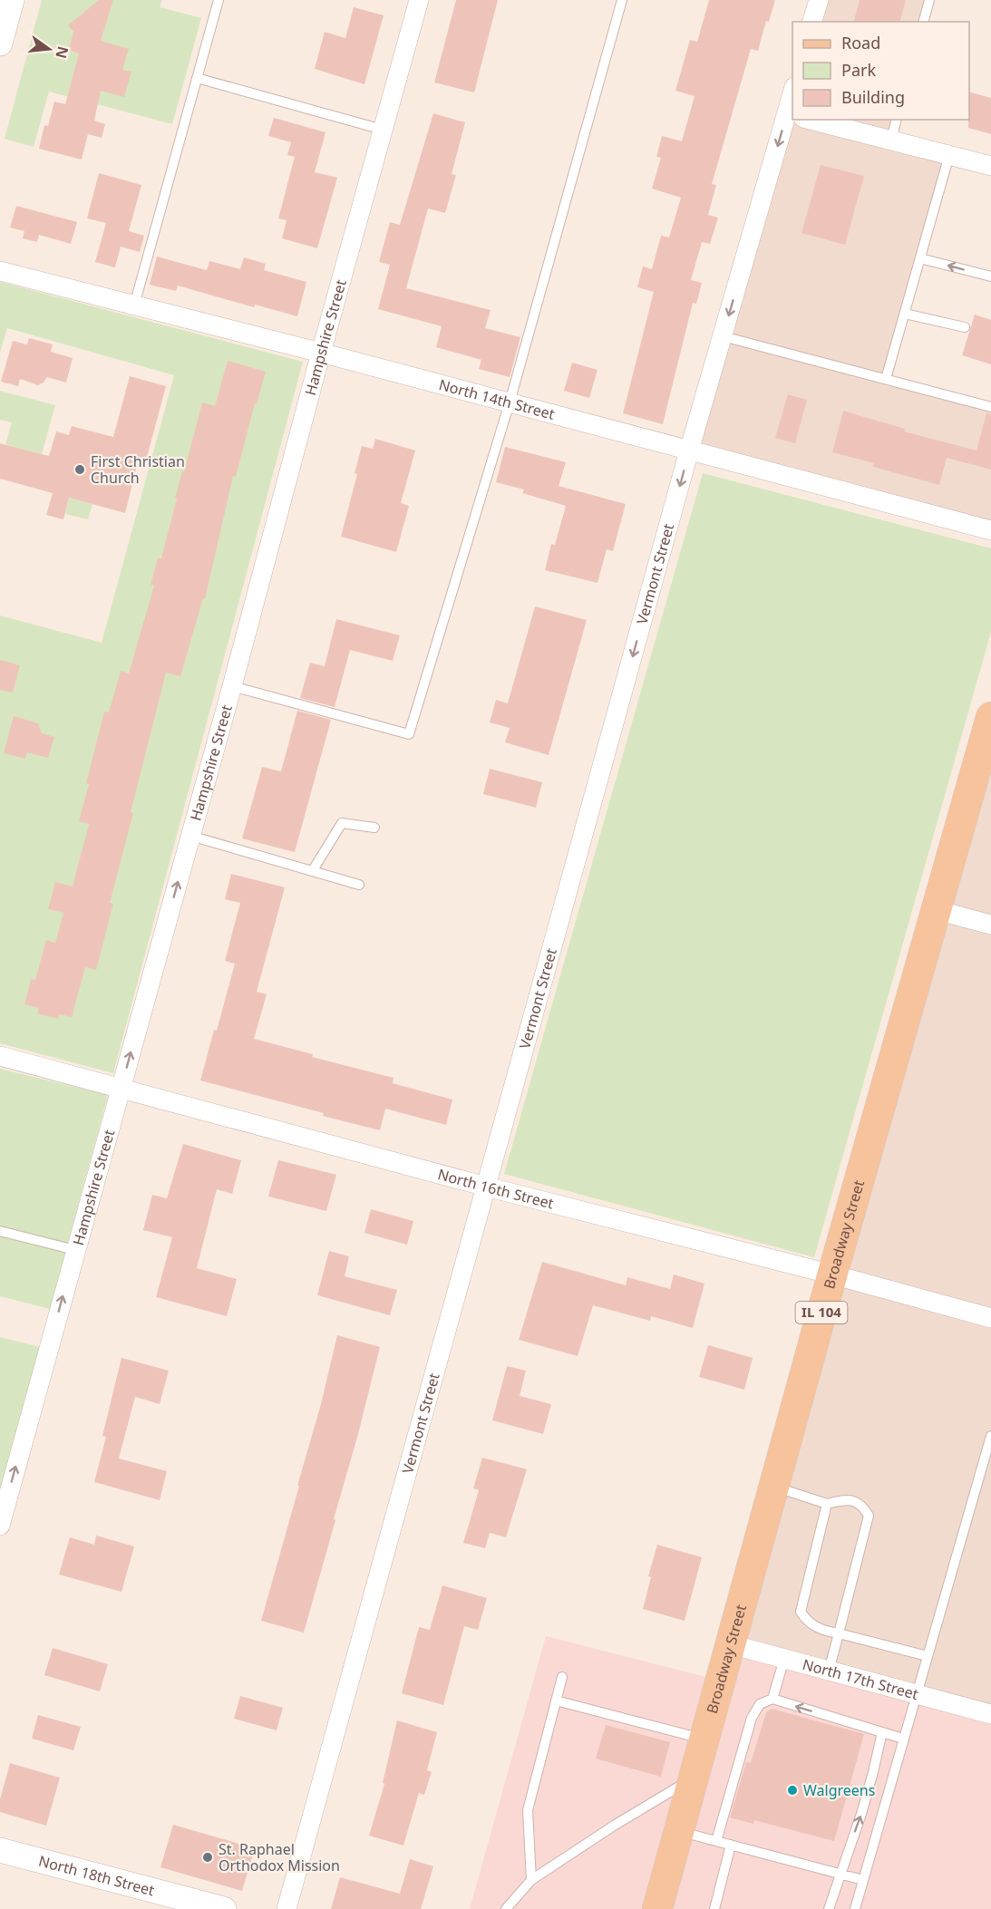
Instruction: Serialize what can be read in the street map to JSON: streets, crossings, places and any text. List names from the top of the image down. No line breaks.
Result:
{"streets":{"main road":["Broadway Street","IL 104"],"street":["Hampshire Street","North 14th Street","Vermont Street","North 16th Street","North 17th Street","North 18th Street"]},"crossings":[["Hampshire Street","North 14th Street"],["Hampshire Street","North 16th Street"],["North 14th Street","Vermont Street"],["Vermont Street","North 16th Street"],["North 16th Street","Broadway Street"],["Broadway Street","North 17th Street"]],"one_way":["Vermont Street"],"places":["First Christian Church","Walgreens","St. Raphael Orthodox Mission"],"legend":["Road","Park","Building"],"north":"right"}
